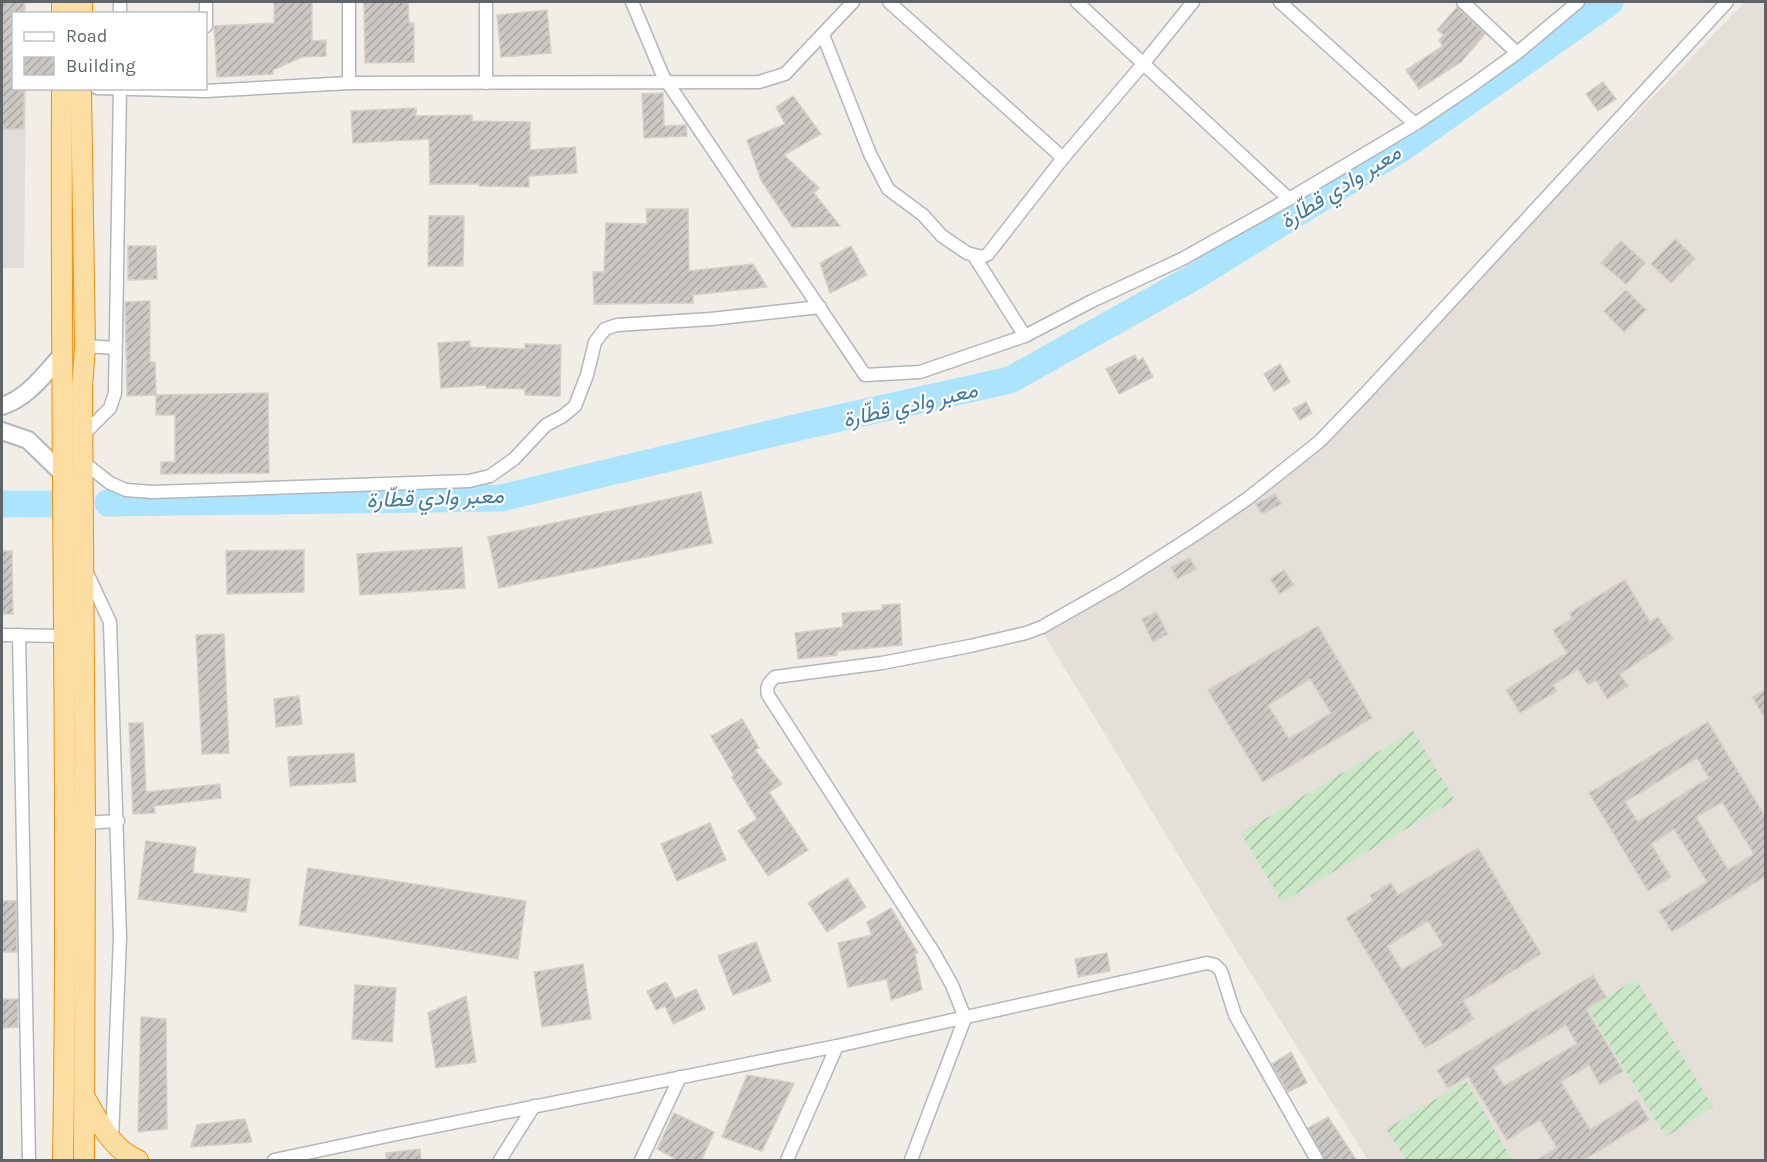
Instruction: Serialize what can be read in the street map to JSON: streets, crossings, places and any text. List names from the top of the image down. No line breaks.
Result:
{"water":["معبر وادي قطّارة"],"legend":["Road","Building"]}
